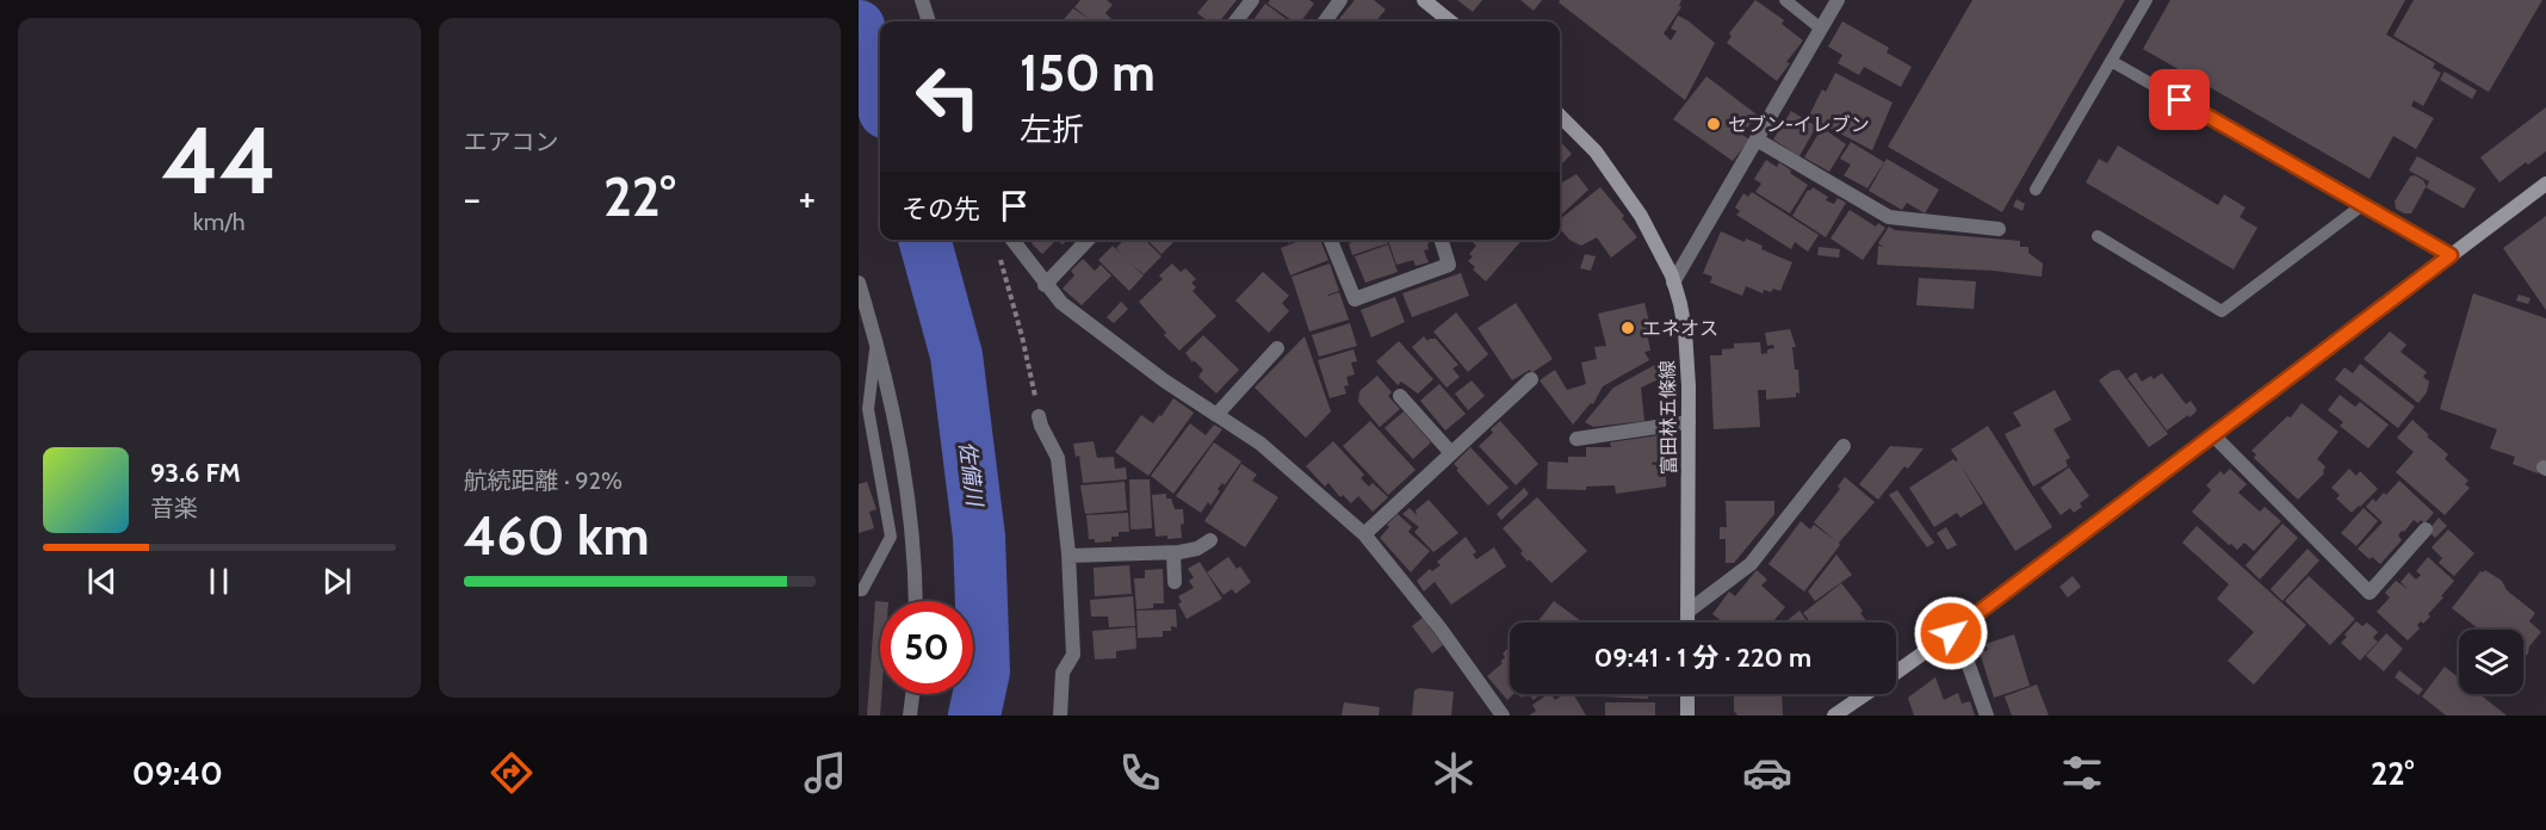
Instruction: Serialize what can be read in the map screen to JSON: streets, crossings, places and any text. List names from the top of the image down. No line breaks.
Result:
{"streets":{"main road":["富田林五條線"]},"water":["佐備川"],"places":["セブン-イレブン","エネオス"],"page":{"tile":[["44","km/h"],"エアコン",["航続距離 · 92%","460 km"]],"turn":["150 m","左折"],"heat":["−","22°","+"],"then":"その先","song":["93.6 FM","音楽"],"limit":"50","trip":"09:41 · 1 分 · 220 m","tabs":["09:40","22°"]}}
